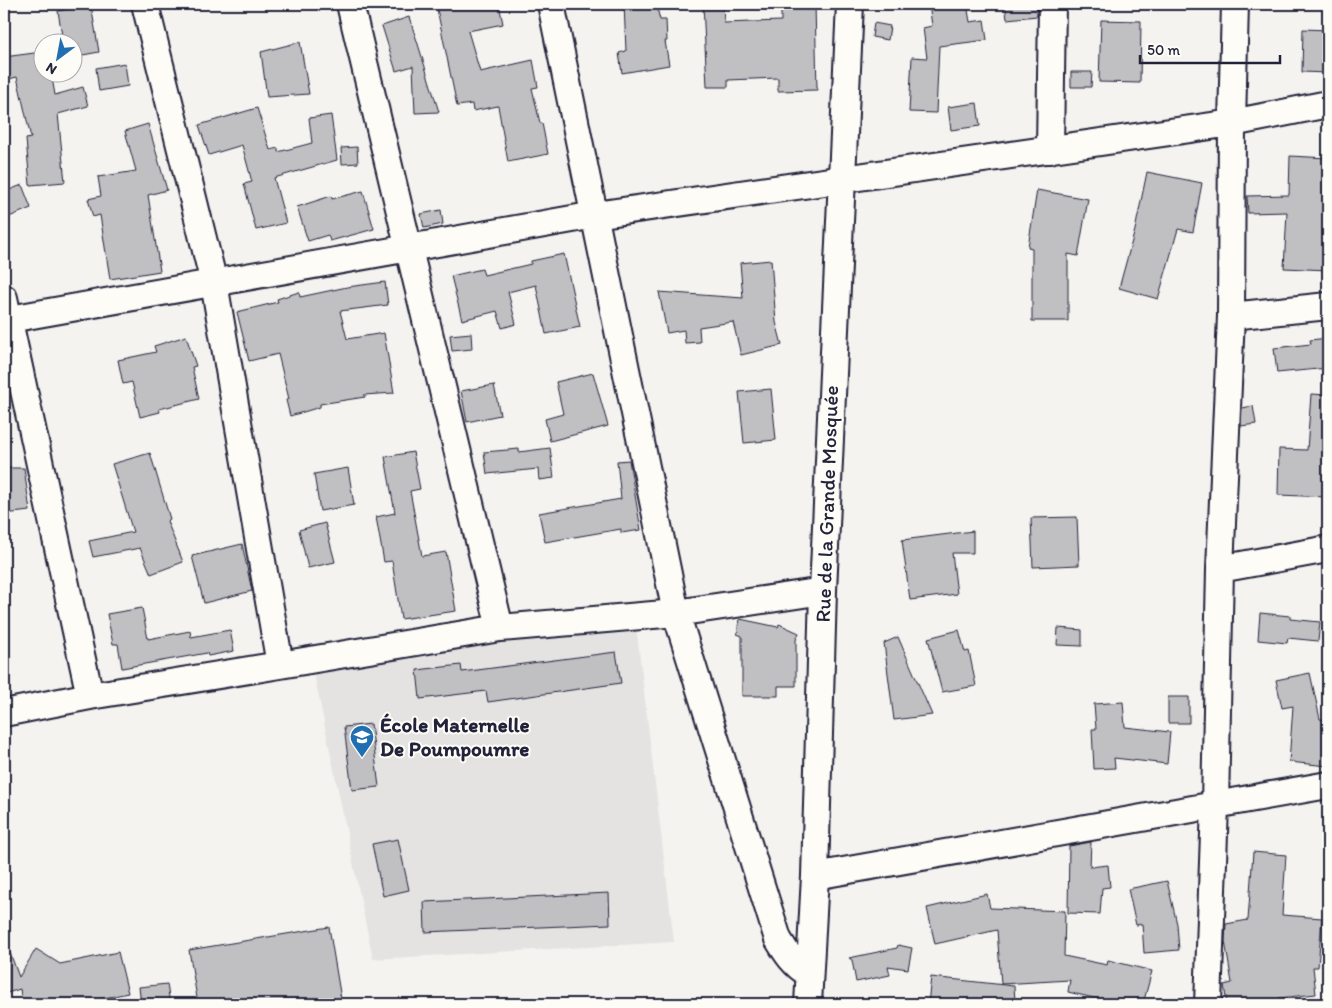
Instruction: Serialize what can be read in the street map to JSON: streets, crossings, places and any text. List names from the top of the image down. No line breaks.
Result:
{"streets":{"street":["Rue de la Grande Mosquée"]},"places":{"school or university":["École Maternelle De Poumpoumre"]},"scale_bar":"50 m","north":"bottom left"}
